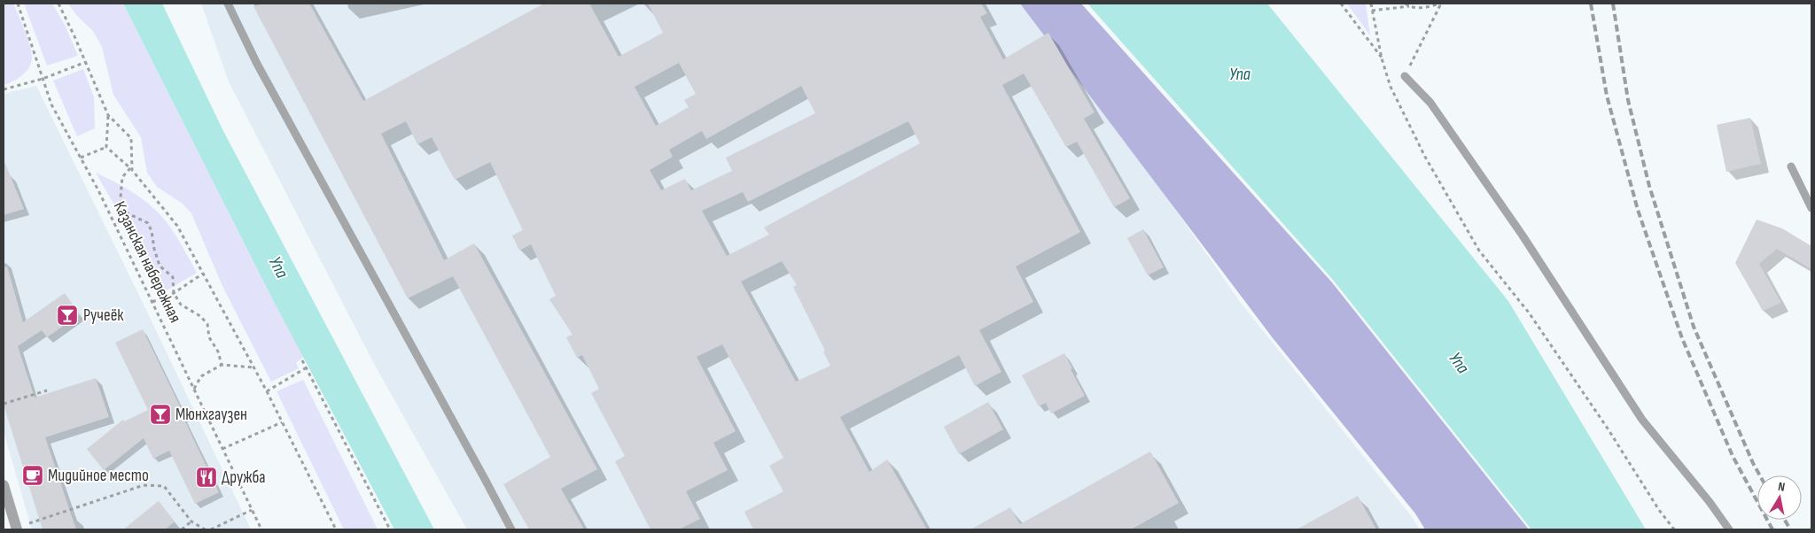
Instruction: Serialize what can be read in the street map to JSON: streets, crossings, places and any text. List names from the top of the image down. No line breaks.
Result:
{"streets":{"path":["Казанская набережная"]},"water":["Упа"],"places":{"bar":["Ручеёк","Мюнхгаузен"],"cafe":["Мидийное место"],"restaurant":["Дружба"]},"north":"top"}
